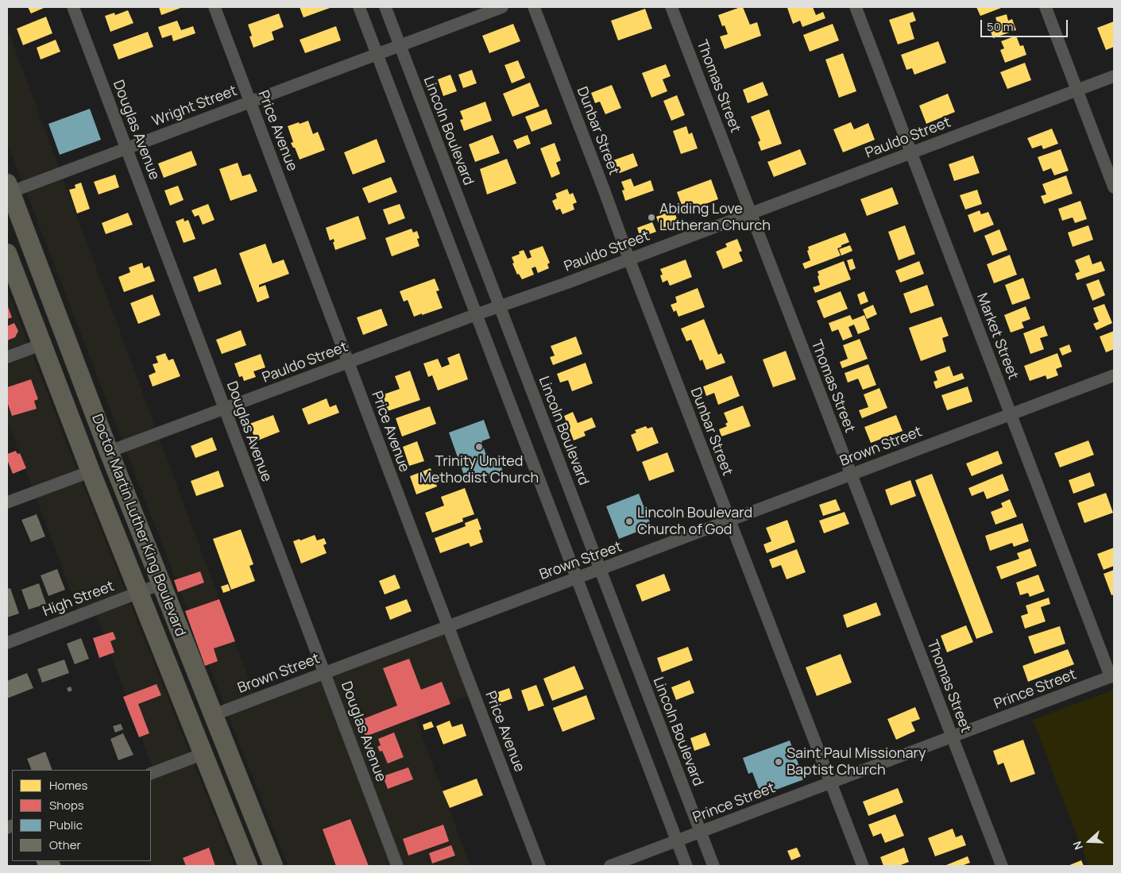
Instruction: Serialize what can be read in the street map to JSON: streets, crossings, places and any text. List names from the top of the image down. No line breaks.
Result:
{"streets":{"main road":["Doctor Martin Luther King Boulevard"],"street":["Thomas Street","Wright Street","Douglas Avenue","Price Avenue","Lincoln Boulevard","Dunbar Street","Pauldo Street","Market Street","Brown Street","High Street","Prince Street"]},"crossings":[["Thomas Street","Pauldo Street"],["Thomas Street","Brown Street"],["Thomas Street","Prince Street"],["Wright Street","Douglas Avenue"],["Wright Street","Price Avenue"],["Wright Street","Lincoln Boulevard"],["Wright Street","Doctor Martin Luther King Boulevard"],["Douglas Avenue","Pauldo Street"],["Douglas Avenue","Brown Street"],["Price Avenue","Pauldo Street"],["Price Avenue","Brown Street"],["Lincoln Boulevard","Pauldo Street"],["Lincoln Boulevard","Brown Street"],["Lincoln Boulevard","Prince Street"],["Dunbar Street","Pauldo Street"],["Dunbar Street","Brown Street"],["Dunbar Street","Prince Street"],["Pauldo Street","Market Street"],["Pauldo Street","Doctor Martin Luther King Boulevard"],["Market Street","Brown Street"],["Market Street","Prince Street"],["Brown Street","Doctor Martin Luther King Boulevard"],["Doctor Martin Luther King Boulevard","High Street"]],"places":["Abiding Love Lutheran Church","Trinity United Methodist Church","Lincoln Boulevard Church of God","Saint Paul Missionary Baptist Church"],"legend":["Homes","Shops","Public","Other"],"scale_bar":"50 m","north":"left"}
